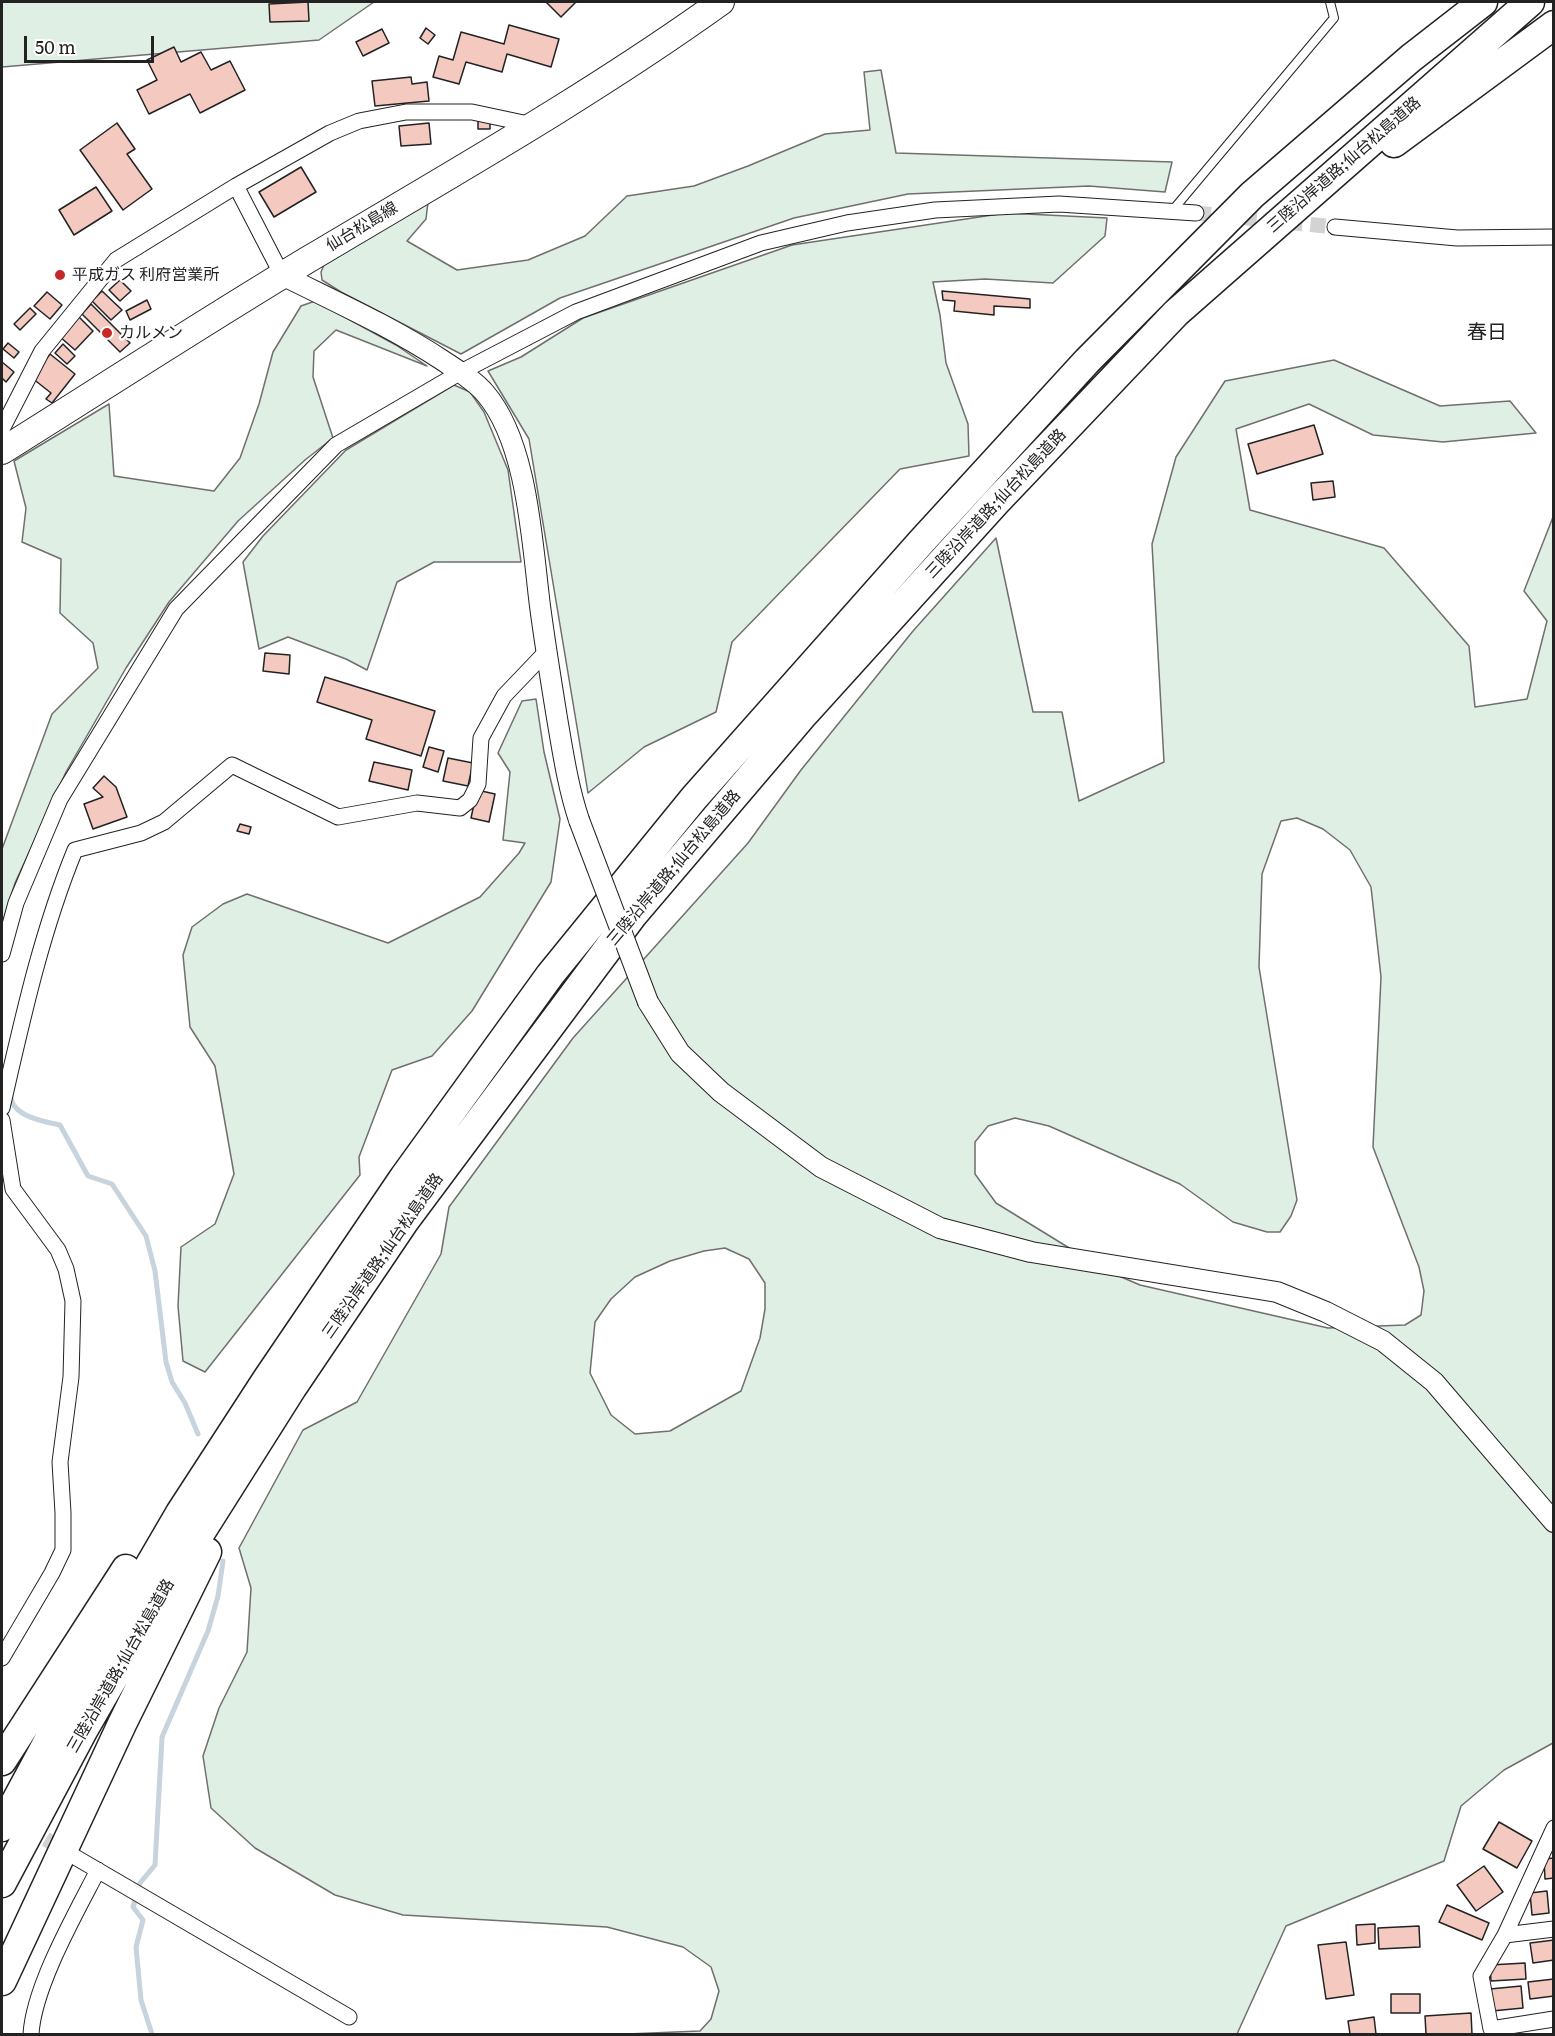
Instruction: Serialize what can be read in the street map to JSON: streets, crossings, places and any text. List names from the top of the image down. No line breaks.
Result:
{"streets":{"highway":["三陸沿岸道路;仙台松島道路"],"main road":["仙台松島線"]},"districts":["春日"],"places":["平成ガス 利府営業所","カルメン"],"scale_bar":"50 m"}
